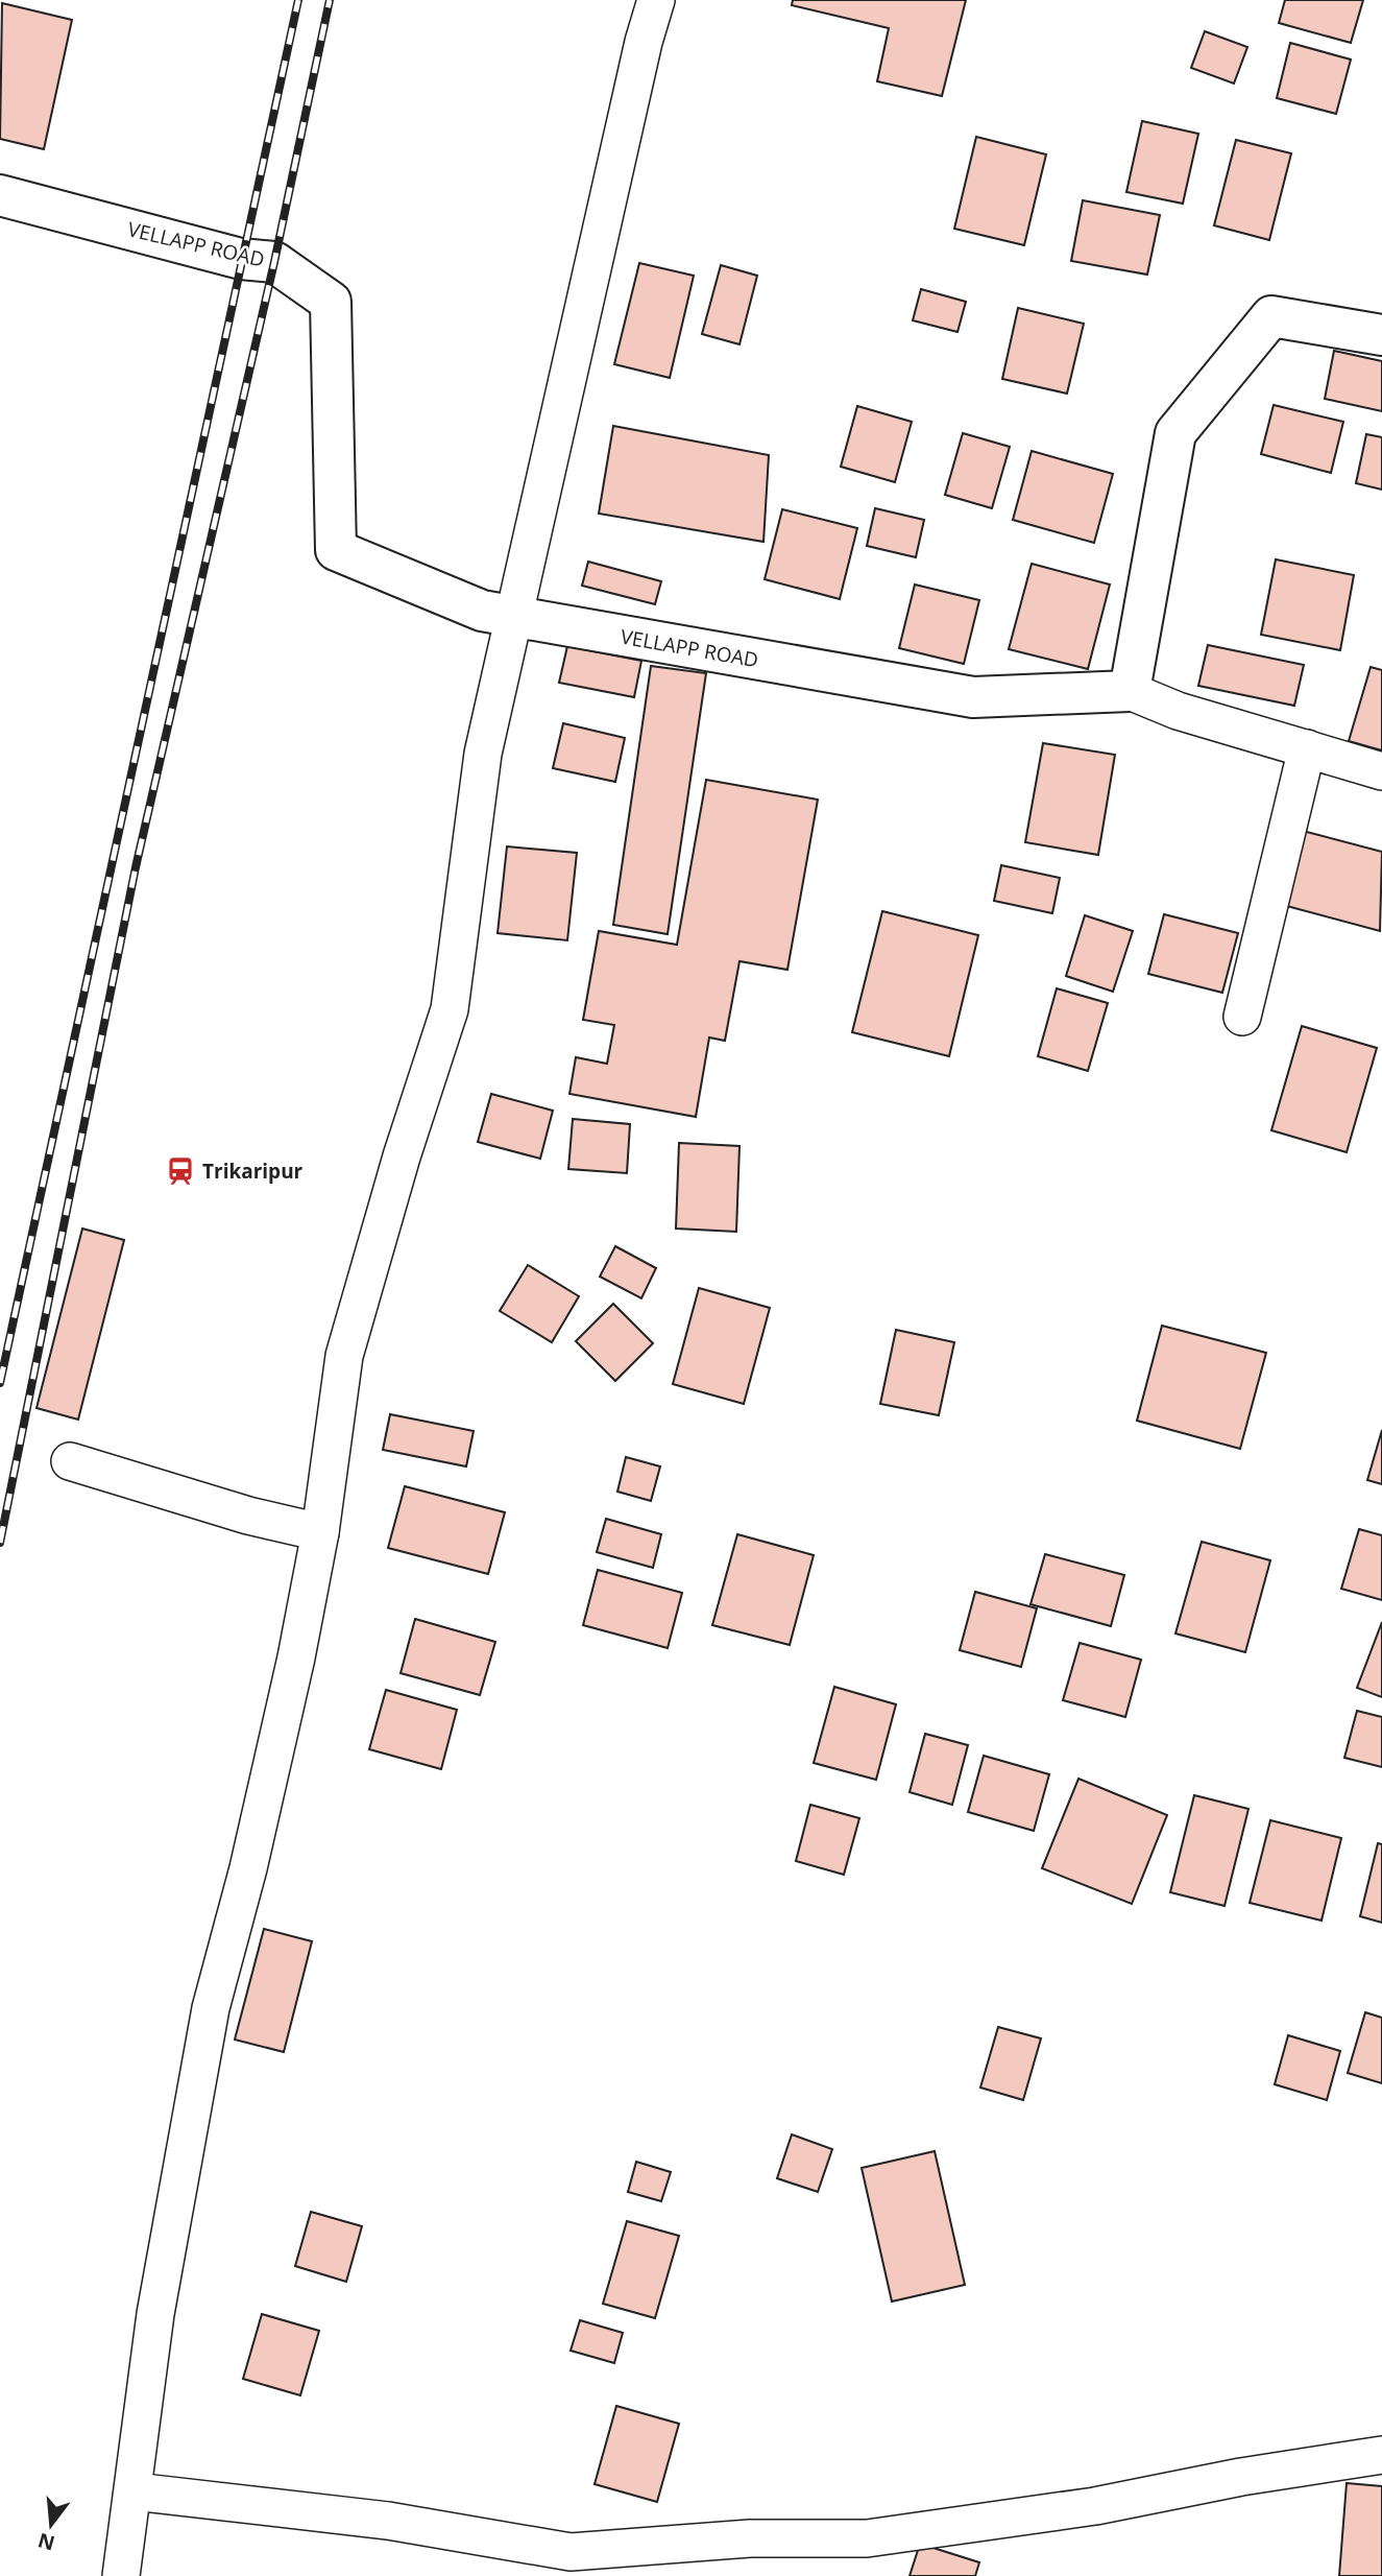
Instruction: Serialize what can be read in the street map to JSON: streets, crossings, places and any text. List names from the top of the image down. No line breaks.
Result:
{"streets":{"main road":["VELLAPP ROAD"]},"places":{"station":["Trikaripur"]},"north":"bottom"}
